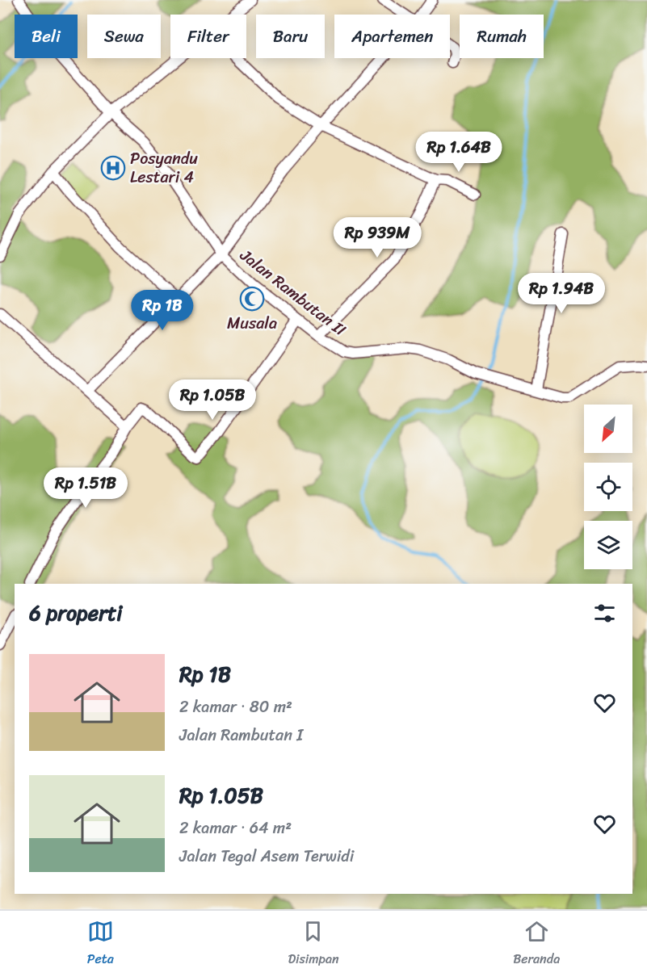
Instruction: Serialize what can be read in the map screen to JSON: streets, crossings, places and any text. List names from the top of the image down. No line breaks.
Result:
{"streets":{"street":["Jalan Rambutan II"]},"places":{"hospital":["Posyandu Lestari 4"],"mosque":["Musala"]},"north":"bottom left","page":{"chip":["Beli","Sewa","Filter","Baru","Apartemen","Rumah"],"price":["Rp 1.64B","Rp 939M","Rp 1.94B","Rp 1B","Rp 1.05B","Rp 1.51B"],"heading":"6 properti","list":[{"name":"Rp 1B","note":"2 kamar · 80 m² · Jalan Rambutan I"},{"name":"Rp 1.05B","note":"2 kamar · 64 m² · Jalan Tegal Asem Terwidi"}],"tabs":["Peta","Disimpan","Beranda"]}}
